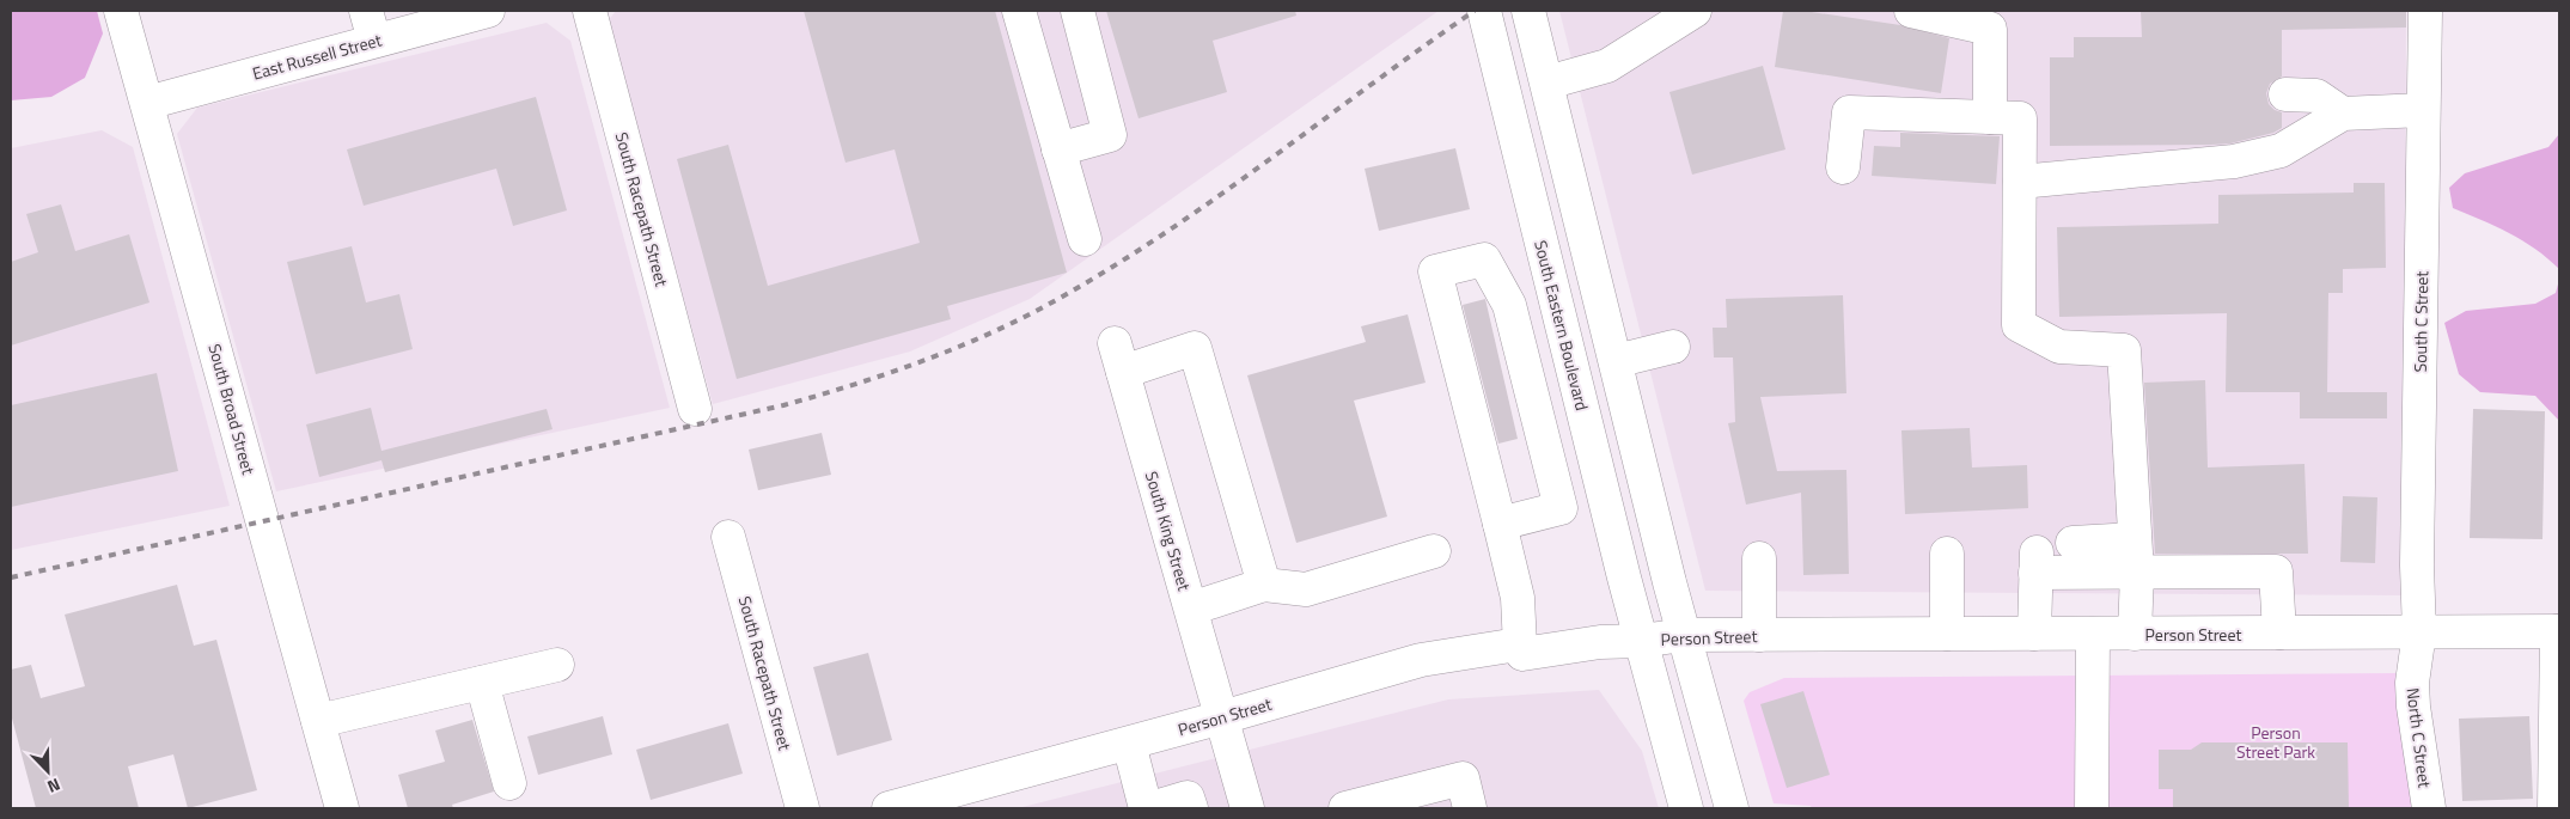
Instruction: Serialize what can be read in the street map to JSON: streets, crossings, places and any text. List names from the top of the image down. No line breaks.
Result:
{"streets":{"main road":["East Russell Street","South Racepath Street","South C Street","South Eastern Boulevard","South Broad Street","South King Street","Person Street","North C Street"]},"crossings":[["East Russell Street","South Broad Street"],["South C Street","Person Street"],["South C Street","North C Street"],["South Eastern Boulevard","Person Street"],["South King Street","Person Street"],["Person Street","North C Street"]],"parks":["Person Street Park"],"north":"bottom right"}
